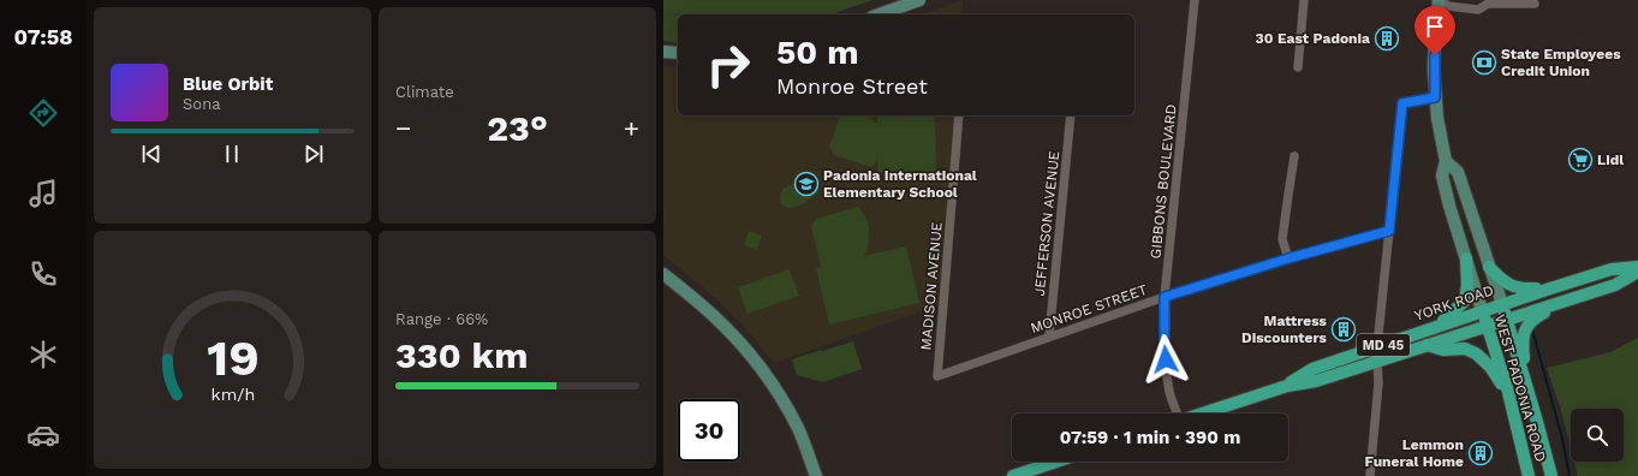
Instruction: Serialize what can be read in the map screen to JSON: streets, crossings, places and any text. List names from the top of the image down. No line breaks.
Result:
{"streets":{"main road":["YORK ROAD","MD 45","WEST PADONIA ROAD"],"street":["GIBBONS BOULEVARD","JEFFERSON AVENUE","MADISON AVENUE","MONROE STREET"]},"crossings":[["GIBBONS BOULEVARD","MONROE STREET"],["JEFFERSON AVENUE","MONROE STREET"],["MADISON AVENUE","MONROE STREET"],["YORK ROAD","WEST PADONIA ROAD"]],"places":{"building":["30 East Padonia","Mattress Discounters","Lemmon Funeral Home"],"bank":["State Employees Credit Union"],"supermarket":["Lidl"],"school or university":["Padonia International Elementary School"]},"page":{"tabs":"07:58","tile":["Climate",["Range · 66%","330 km"]],"turn":["50 m","Monroe Street"],"song":["Blue Orbit","Sona"],"heat":["−","23°","+"],"limit":"30","trip":"07:59 · 1 min · 390 m","gauge":["19","km/h"]}}
